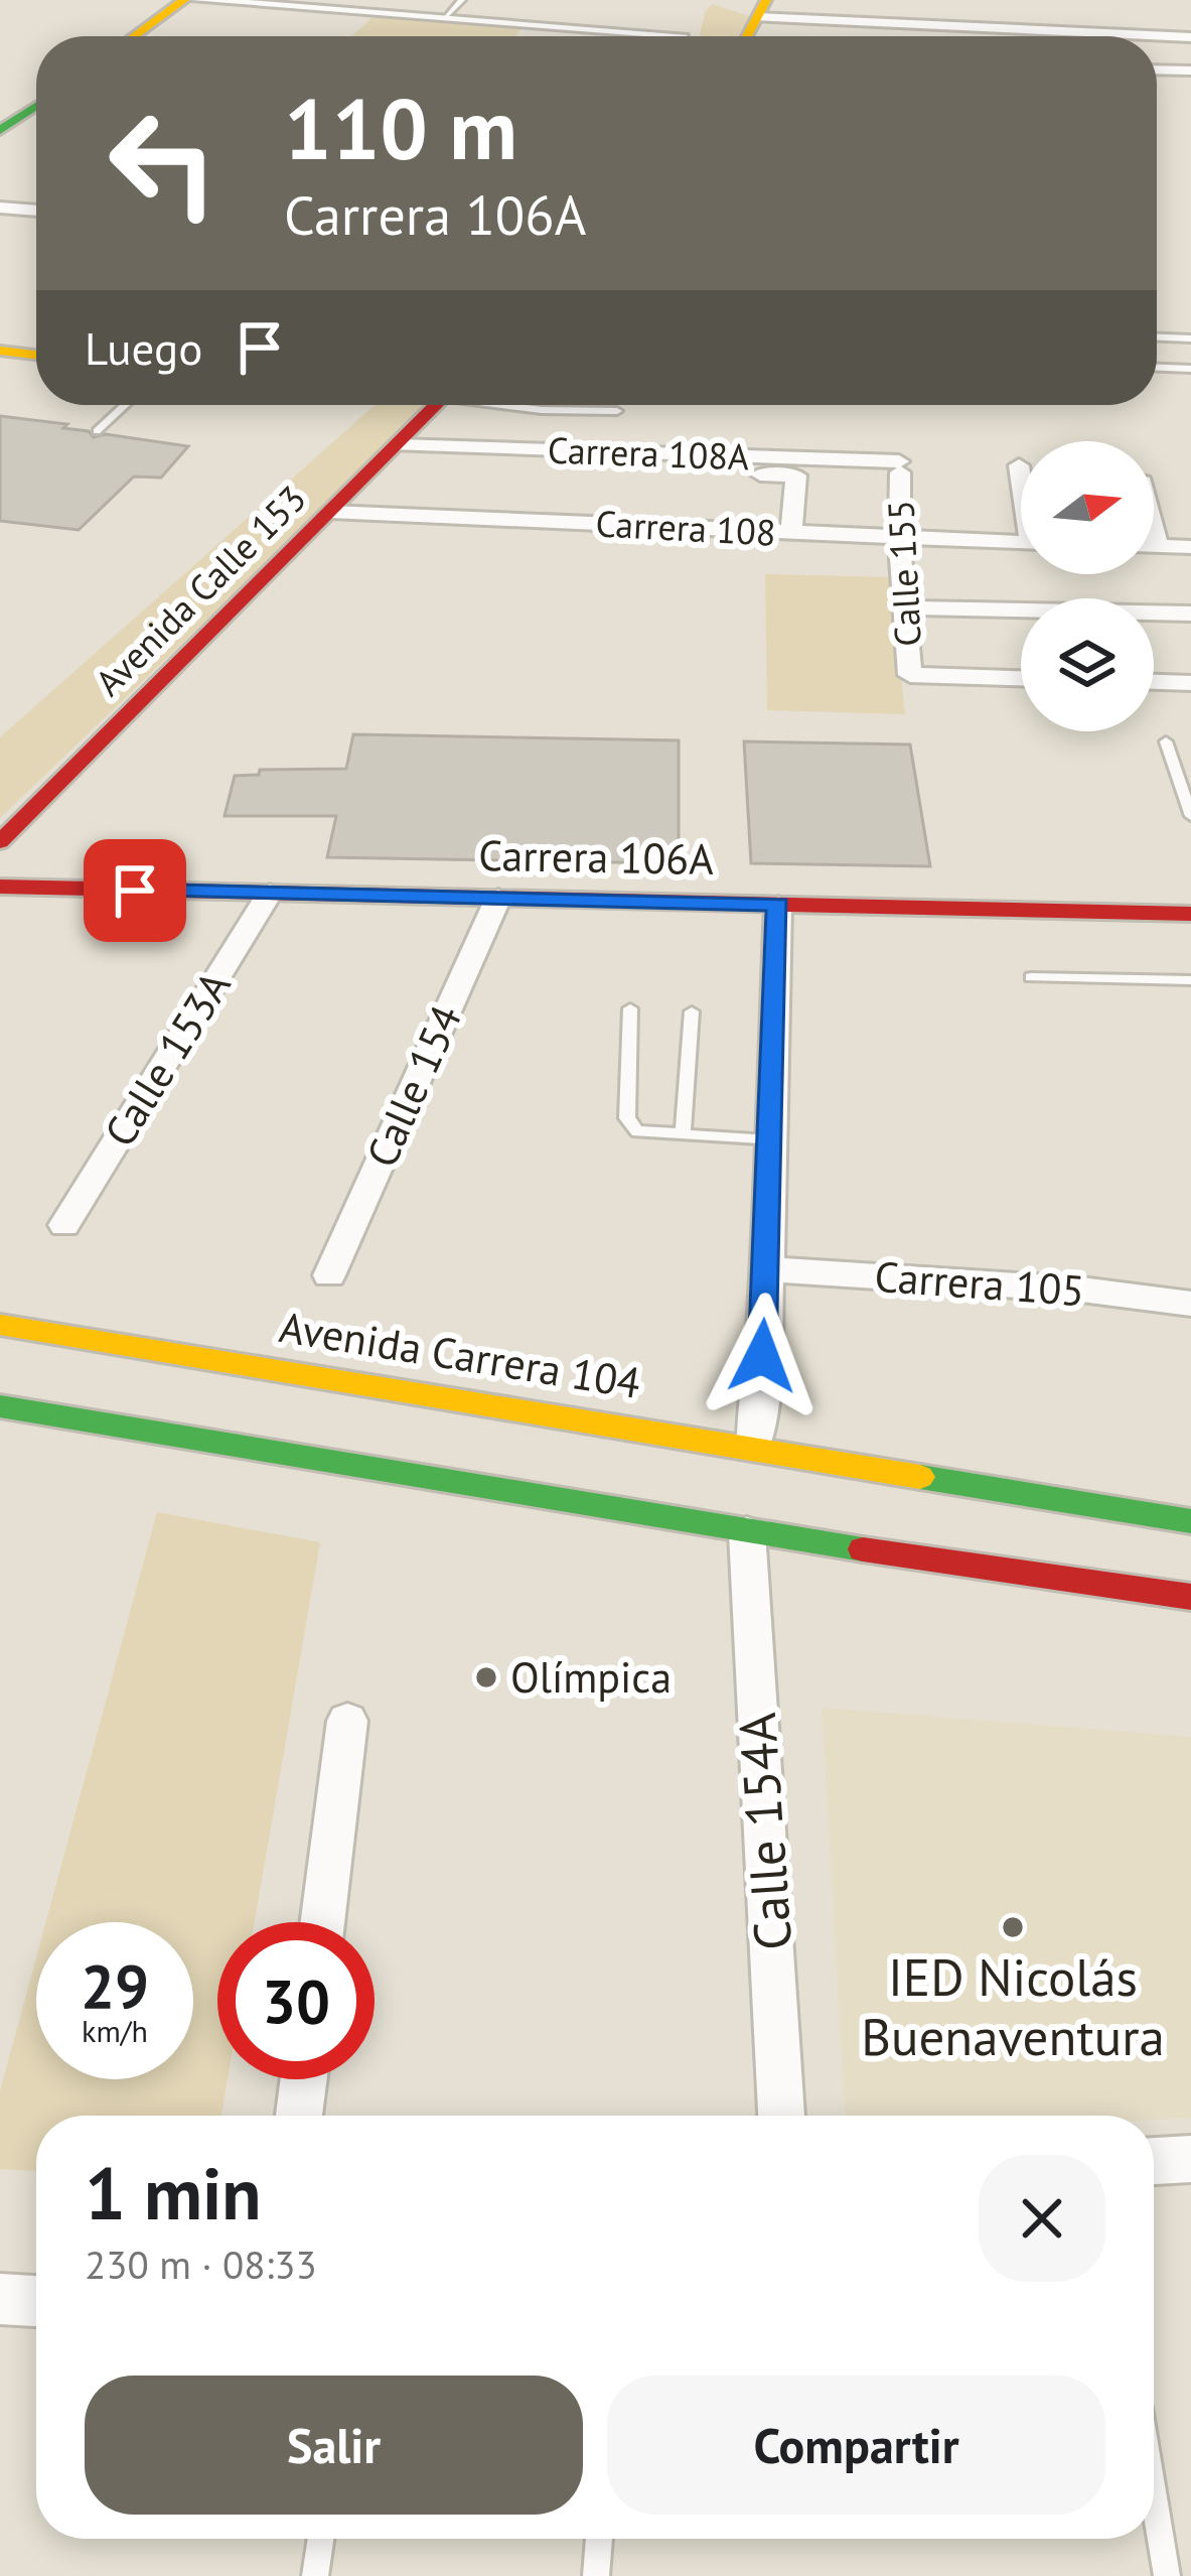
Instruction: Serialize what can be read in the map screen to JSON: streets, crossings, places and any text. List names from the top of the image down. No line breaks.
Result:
{"streets":{"street":["Carrera 108A","Carrera 108","Calle 155","Avenida Calle 153","Carrera 106A","Calle 153A","Calle 154","Carrera 105","Avenida Carrera 104","Calle 154A"]},"crossings":[["Carrera 108A","Calle 155"],["Carrera 108A","Avenida Calle 153"],["Carrera 108","Calle 155"],["Carrera 108","Avenida Calle 153"],["Carrera 106A","Calle 153A"],["Carrera 106A","Calle 154"]],"places":["Olímpica","IED Nicolás Buenaventura"],"north":"right","page":{"turn":["110 m","Carrera 106A"],"then":"Luego","speed":"29 km/h","limit":"30","heading":["1 min","230 m · 08:33"],"buttons":["Salir","Compartir"]}}
